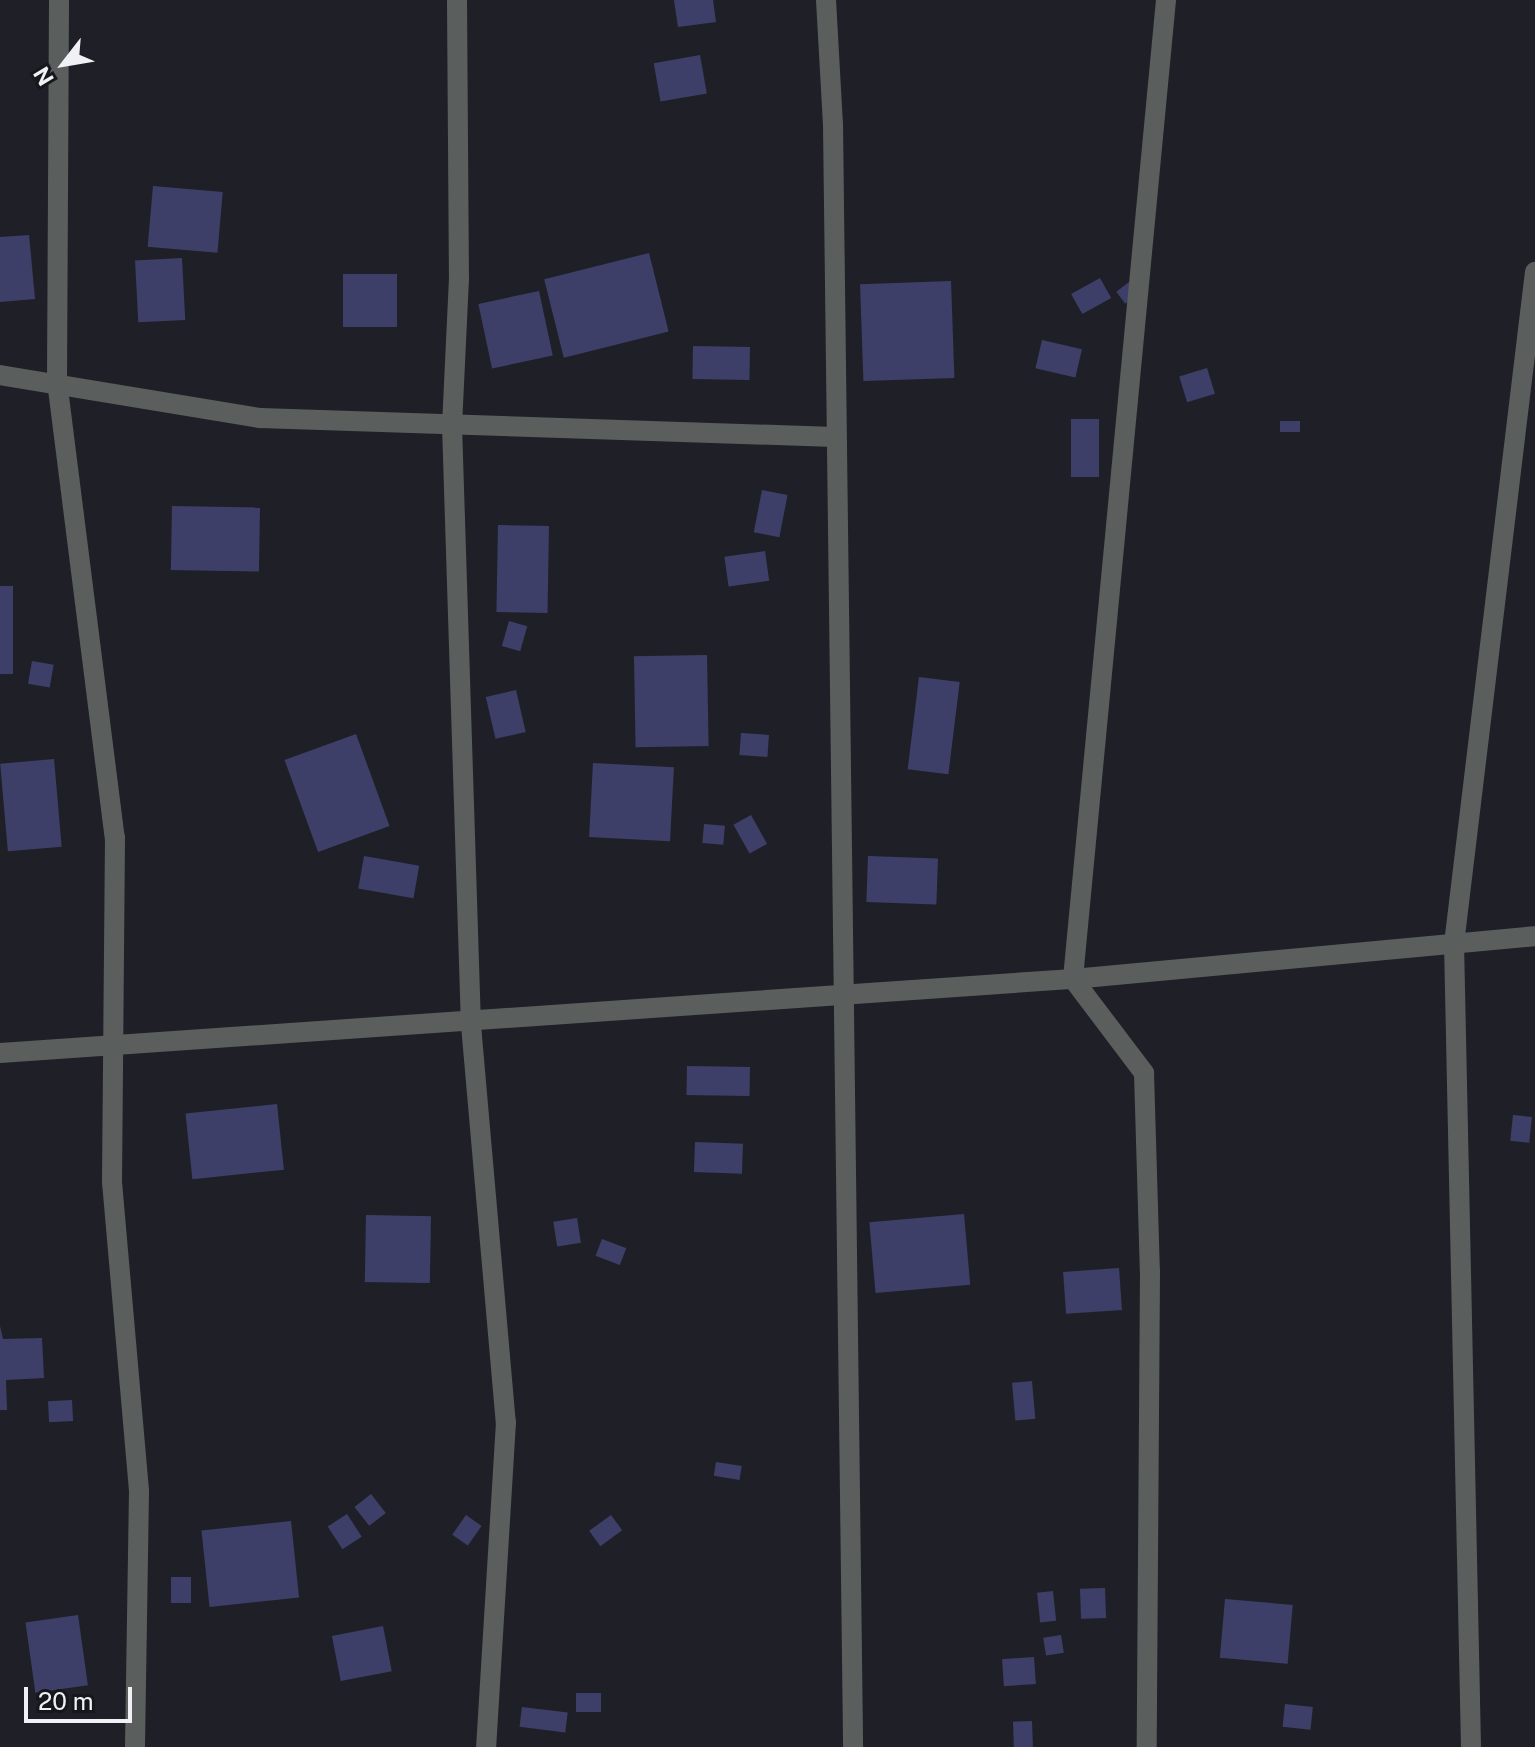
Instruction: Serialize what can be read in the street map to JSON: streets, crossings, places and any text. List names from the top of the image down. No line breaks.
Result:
{"scale_bar":"20 m","north":"bottom left"}
